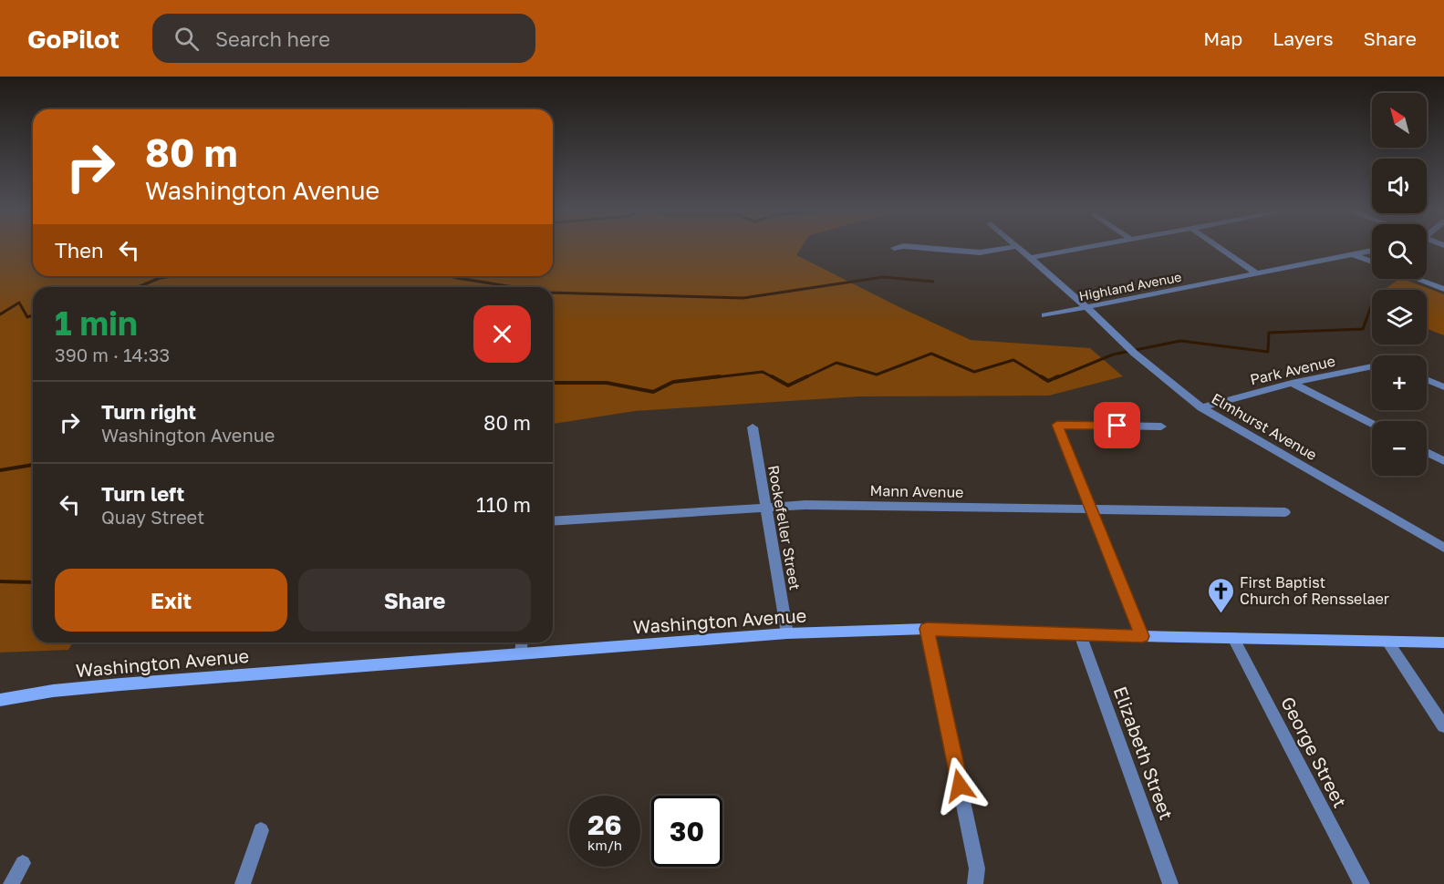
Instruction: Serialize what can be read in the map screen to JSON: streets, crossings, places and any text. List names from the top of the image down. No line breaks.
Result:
{"streets":{"street":["Highland Avenue","Park Avenue","Elmhurst Avenue","Mann Avenue","Rockefeller Street","Washington Avenue","George Street","Elizabeth Street"]},"crossings":[["Highland Avenue","Elmhurst Avenue"],["Park Avenue","Elmhurst Avenue"],["Mann Avenue","Rockefeller Street"],["Rockefeller Street","Washington Avenue"],["Washington Avenue","George Street"],["Washington Avenue","Elizabeth Street"]],"places":{"church":["First Baptist Church of Rensselaer"]},"north":"top left","page":{"header":"GoPilot","search":"Search here","nav":["Map","Layers","Share"],"map_buttons":["+","−"],"turn":["80 m","Washington Avenue"],"then":"Then","heading":["1 min","390 m · 14:33"],"list":[{"name":"Turn right","note":"Washington Avenue","value":"80 m"},{"name":"Turn left","note":"Quay Street","value":"110 m"}],"buttons":["Exit","Share"],"speed":"26 km/h","limit":"30"}}
